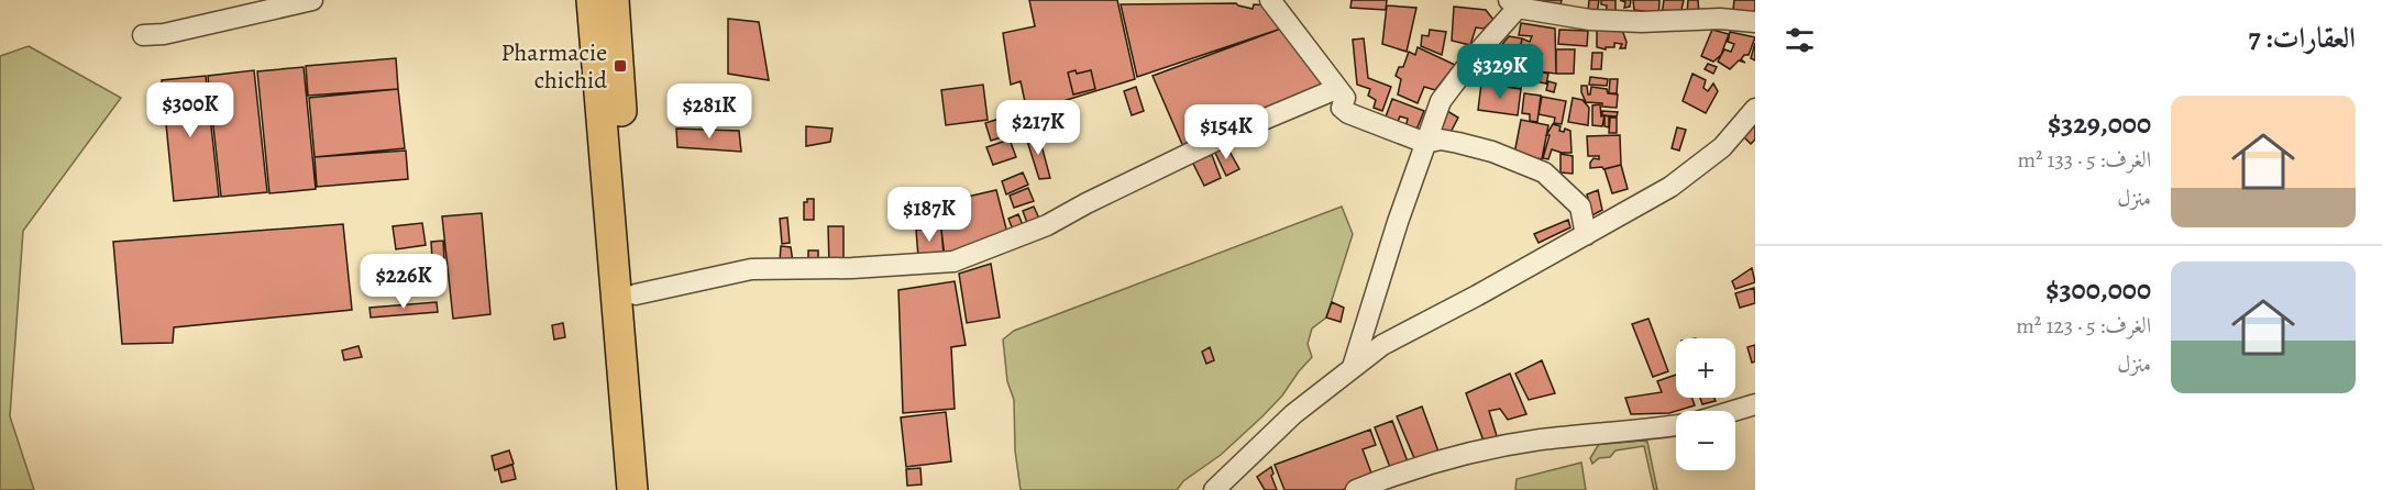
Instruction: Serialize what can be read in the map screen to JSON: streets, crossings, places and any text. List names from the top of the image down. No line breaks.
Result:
{"places":{"transit":["Pharmacie chichid"]},"page":{"heading":"العقارات: 7","price":["$329K","$300K","$281K","$217K","$154K","$187K","$226K"],"list":[{"name":"$329,000","note":"الغرف: 5 · 133 m² · منزل"},{"name":"$300,000","note":"الغرف: 5 · 123 m² · منزل"}],"map_buttons":["+","−"]}}
